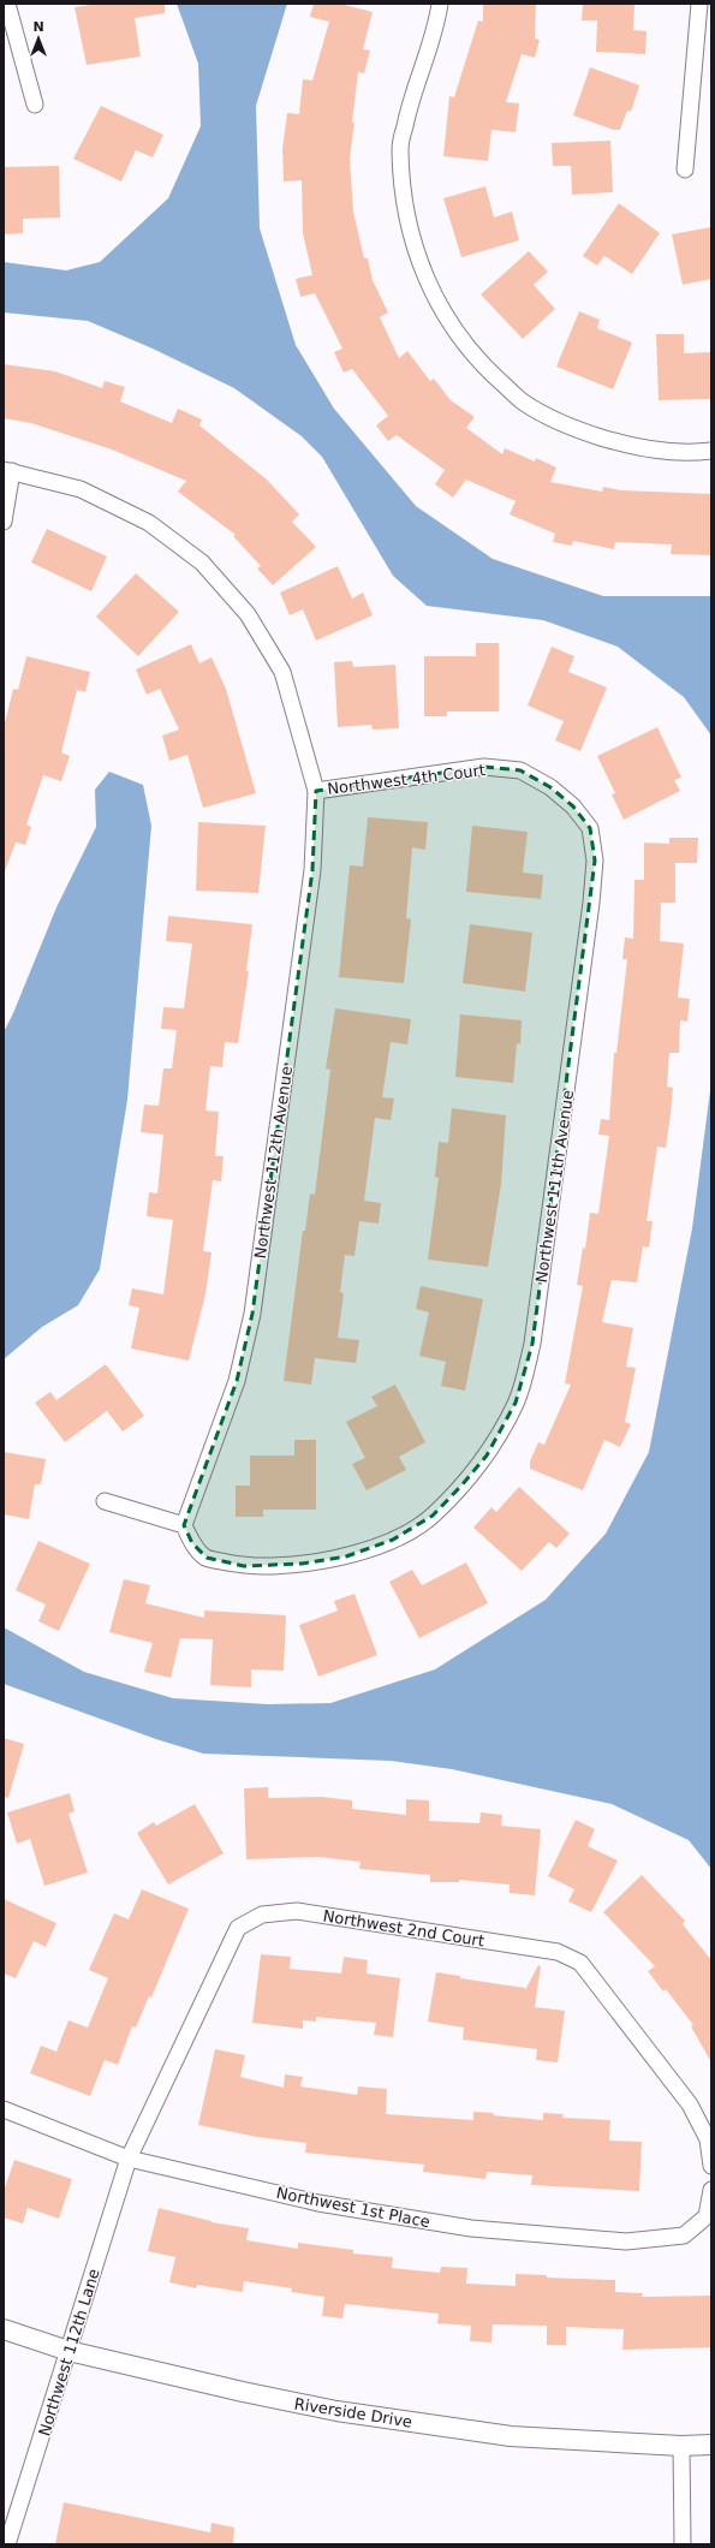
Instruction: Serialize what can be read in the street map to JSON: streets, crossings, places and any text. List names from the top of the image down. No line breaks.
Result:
{"streets":{"street":["Northwest 4th Court","Northwest 112th Avenue","Northwest 111th Avenue","Northwest 2nd Court","Northwest 1st Place","Northwest 112th Lane","Riverside Drive"]},"crossings":[["Northwest 4th Court","Northwest 112th Avenue"],["Northwest 4th Court","Northwest 111th Avenue"],["Northwest 112th Avenue","Northwest 111th Avenue"],["Northwest 2nd Court","Northwest 1st Place"],["Northwest 2nd Court","Northwest 112th Lane"],["Northwest 1st Place","Northwest 112th Lane"],["Northwest 112th Lane","Riverside Drive"]],"north":"top"}
